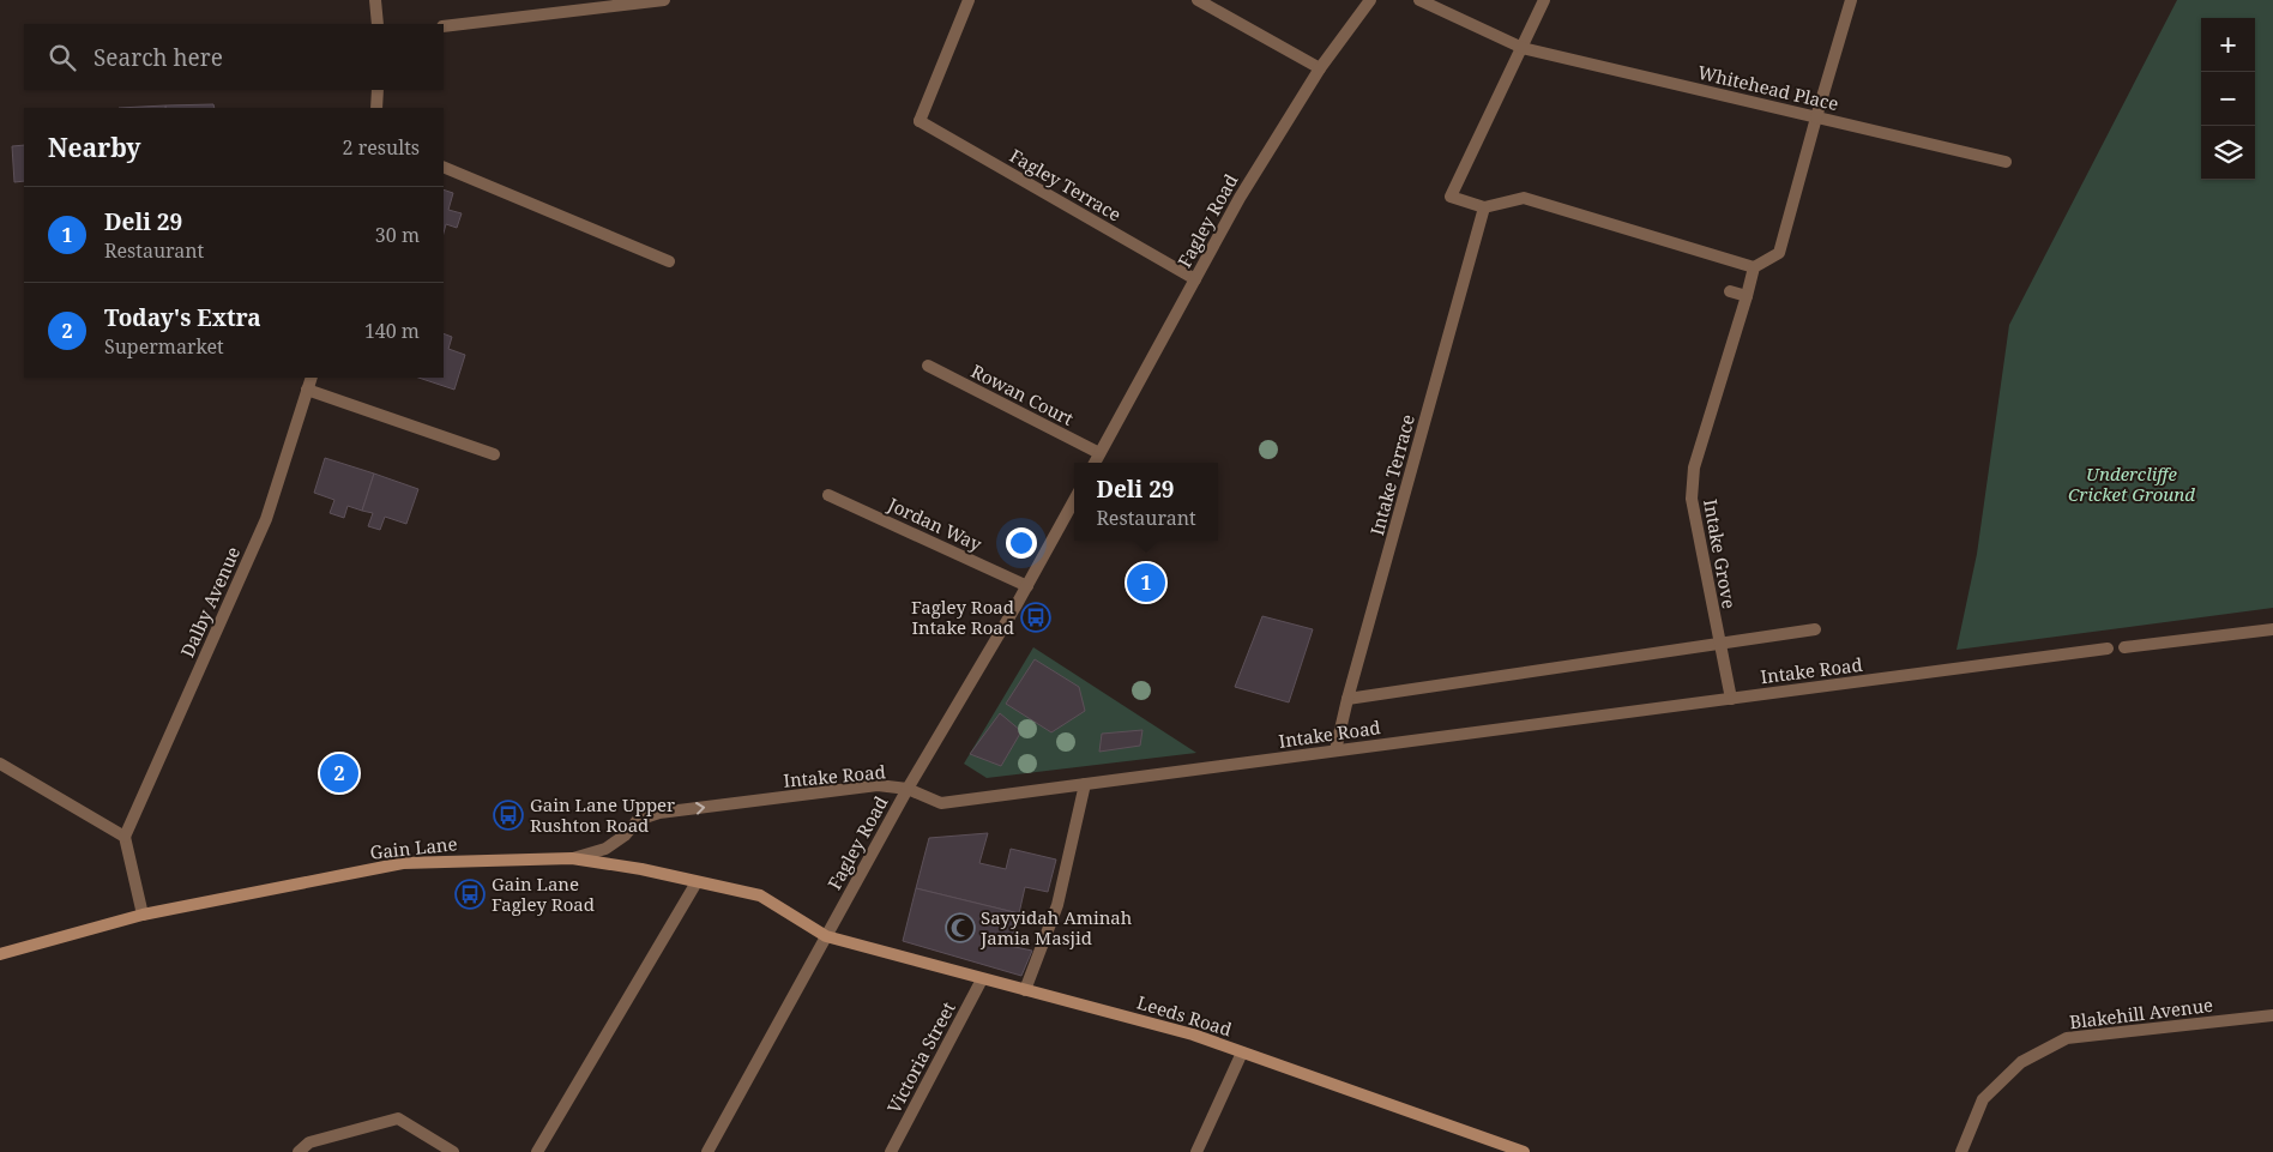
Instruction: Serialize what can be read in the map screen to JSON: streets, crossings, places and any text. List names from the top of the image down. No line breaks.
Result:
{"streets":{"street":["Whitehead Place","Fagley Terrace","Fagley Road","Rowan Court","Intake Terrace","Jordan Way","Intake Grove","Dalby Avenue","Intake Road","Gain Lane","Blakehill Avenue","Leeds Road","Victoria Street"]},"crossings":[["Fagley Terrace","Fagley Road"],["Fagley Road","Rowan Court"],["Fagley Road","Jordan Way"],["Fagley Road","Intake Road"],["Fagley Road","Gain Lane"],["Fagley Road","Leeds Road"],["Intake Terrace","Intake Road"],["Intake Grove","Intake Road"],["Intake Road","Gain Lane"],["Gain Lane","Leeds Road"],["Leeds Road","Victoria Street"]],"parks":["Undercliffe Cricket Ground"],"places":{"bus stop":["Fagley Road Intake Road","Gain Lane Upper Rushton Road","Gain Lane Fagley Road"],"mosque":["Sayyidah Aminah Jamia Masjid"]},"page":{"map_buttons":["+","−"],"search":"Search here","heading":["Nearby","2 results"],"list":[{"mark":"1","name":"Deli 29","note":"Restaurant","value":"30 m"},{"mark":"2","name":"Today's Extra","note":"Supermarket","value":"140 m"}],"popup":["Deli 29","Restaurant"],"pins":["1","2"]}}
